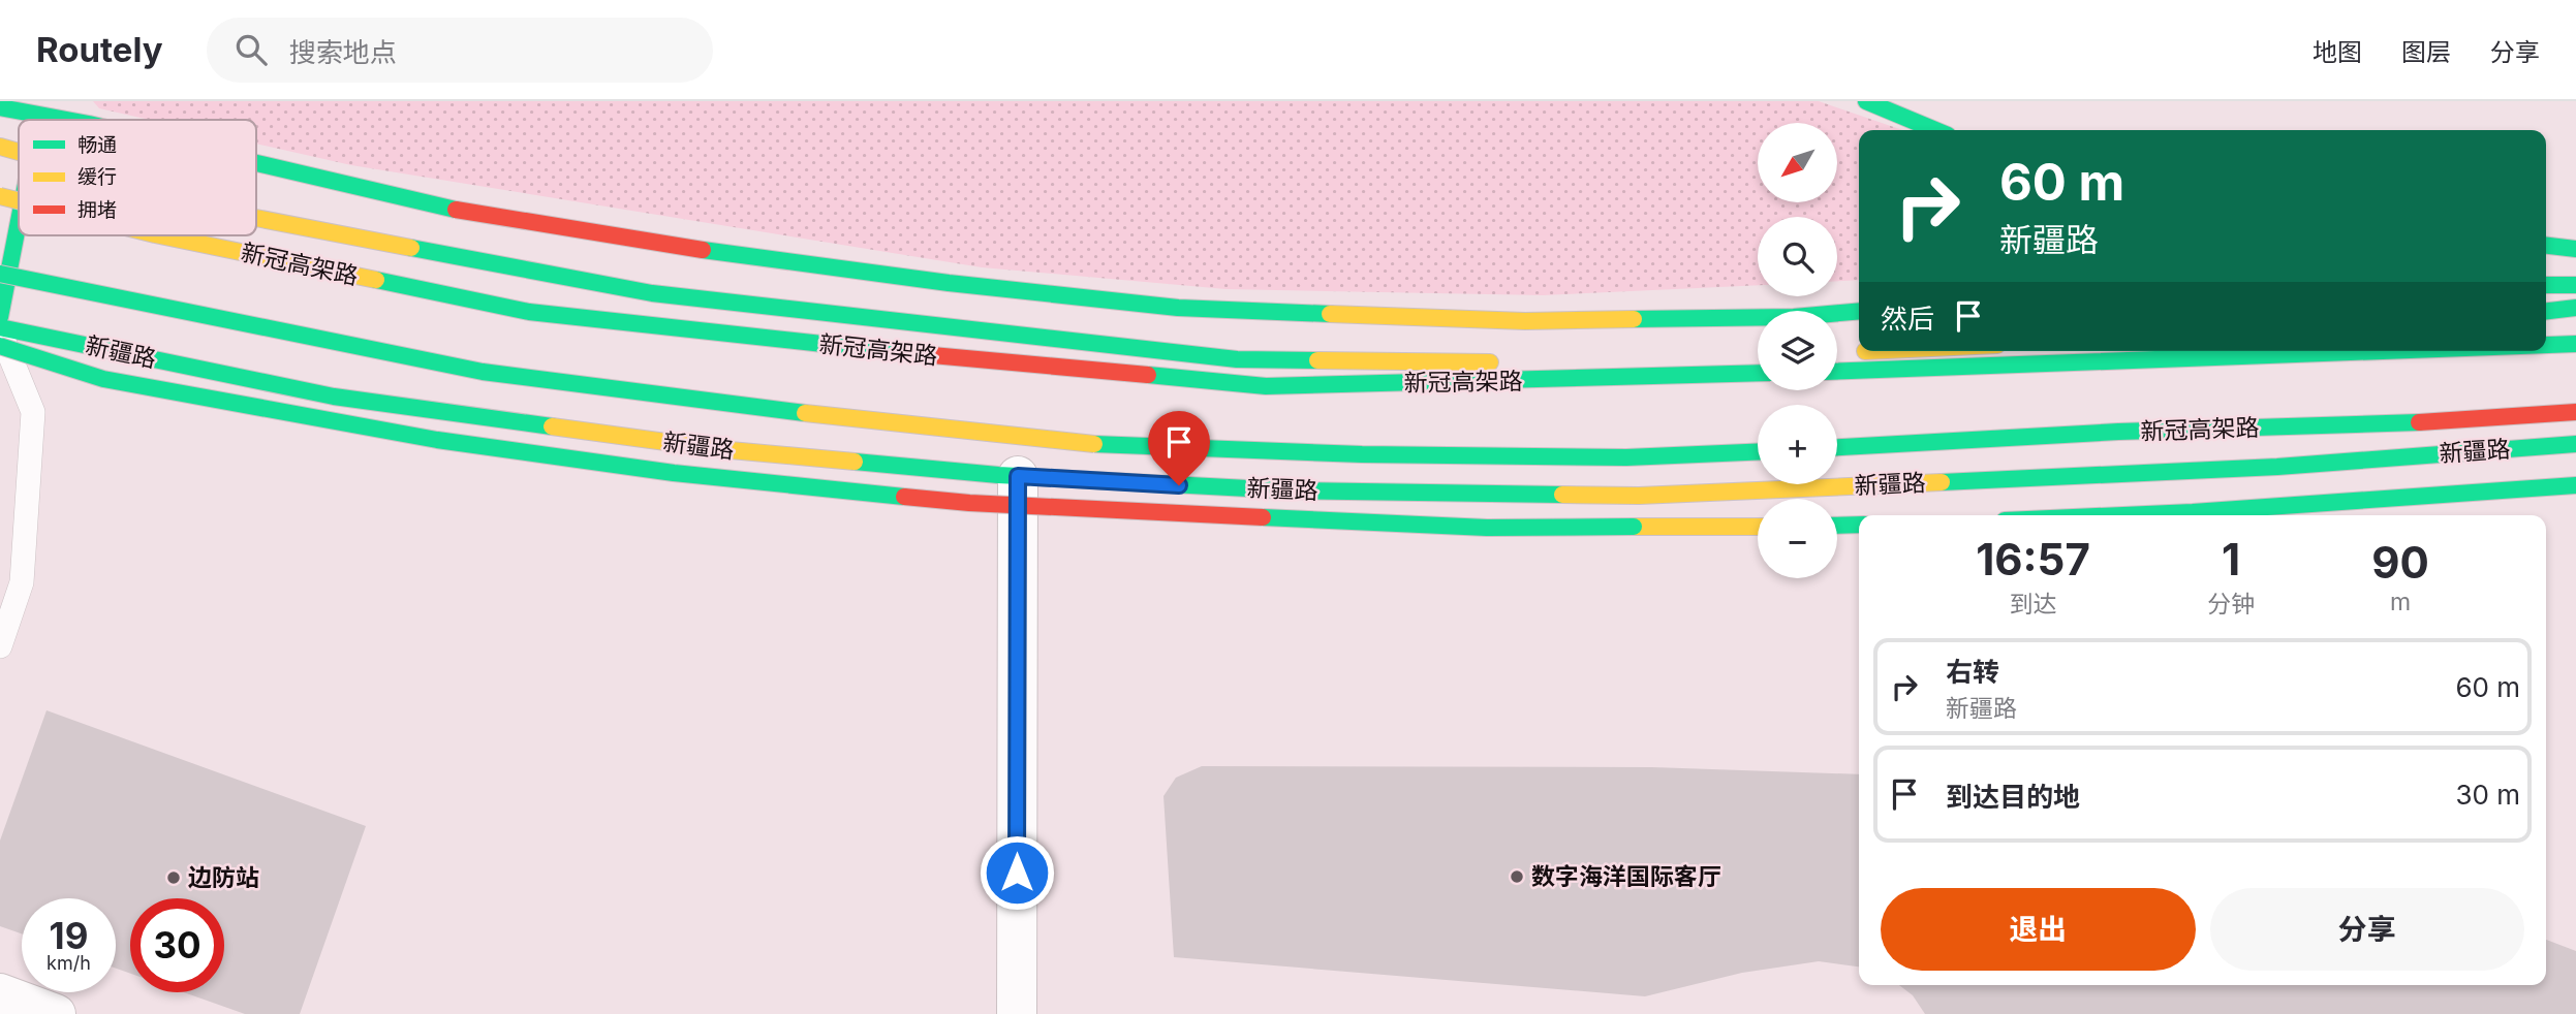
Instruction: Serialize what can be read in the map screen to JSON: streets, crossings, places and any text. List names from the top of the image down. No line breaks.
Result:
{"streets":{"main road":["新冠高架路","新疆路"]},"places":["数字海洋国际客厅","边防站"],"legend":["畅通","缓行","拥堵"],"north":"bottom left","page":{"header":"Routely","search":"搜索地点","nav":["地图","图层","分享"],"map_buttons":["+","−"],"turn":["60 m","新疆路"],"then":"然后","eta":["16:57","到达","1","分钟","90","m"],"list":[{"name":"右转","note":"新疆路","value":"60 m"},{"name":"到达目的地","value":"30 m"}],"buttons":["退出","分享"],"speed":"19 km/h","limit":"30"}}
